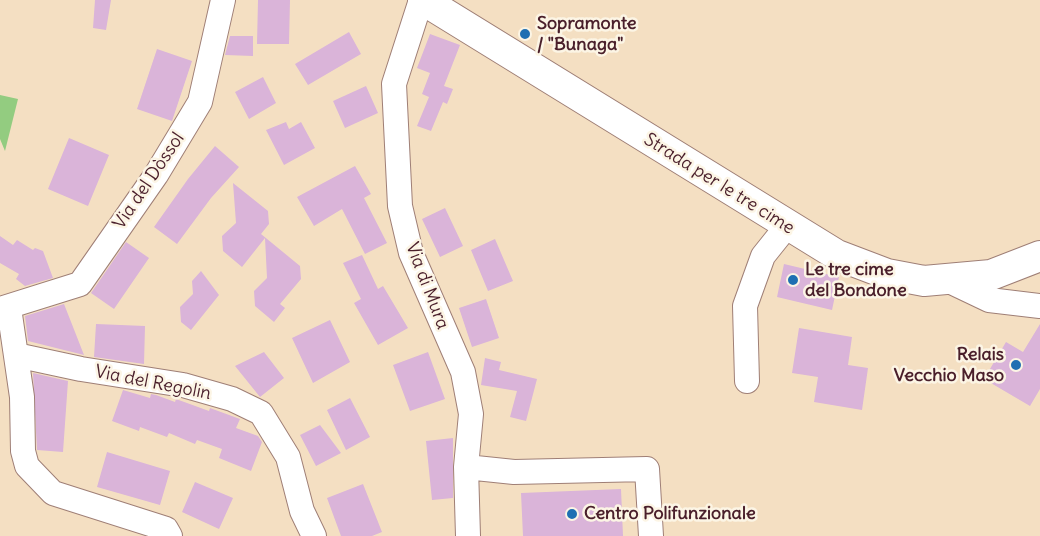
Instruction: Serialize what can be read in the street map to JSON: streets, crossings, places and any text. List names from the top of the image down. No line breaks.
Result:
{"streets":{"main road":["Strada per le tre cime"],"street":["Via del Dòssol","Via di Mura","Via del Regolin"]},"crossings":[["Via del Dòssol","Via del Regolin"],["Strada per le tre cime","Via di Mura"]],"places":["Sopramonte / \"Bunaga\"","Le tre cime del Bondone","Relais Vecchio Maso","Centro Polifunzionale"]}
